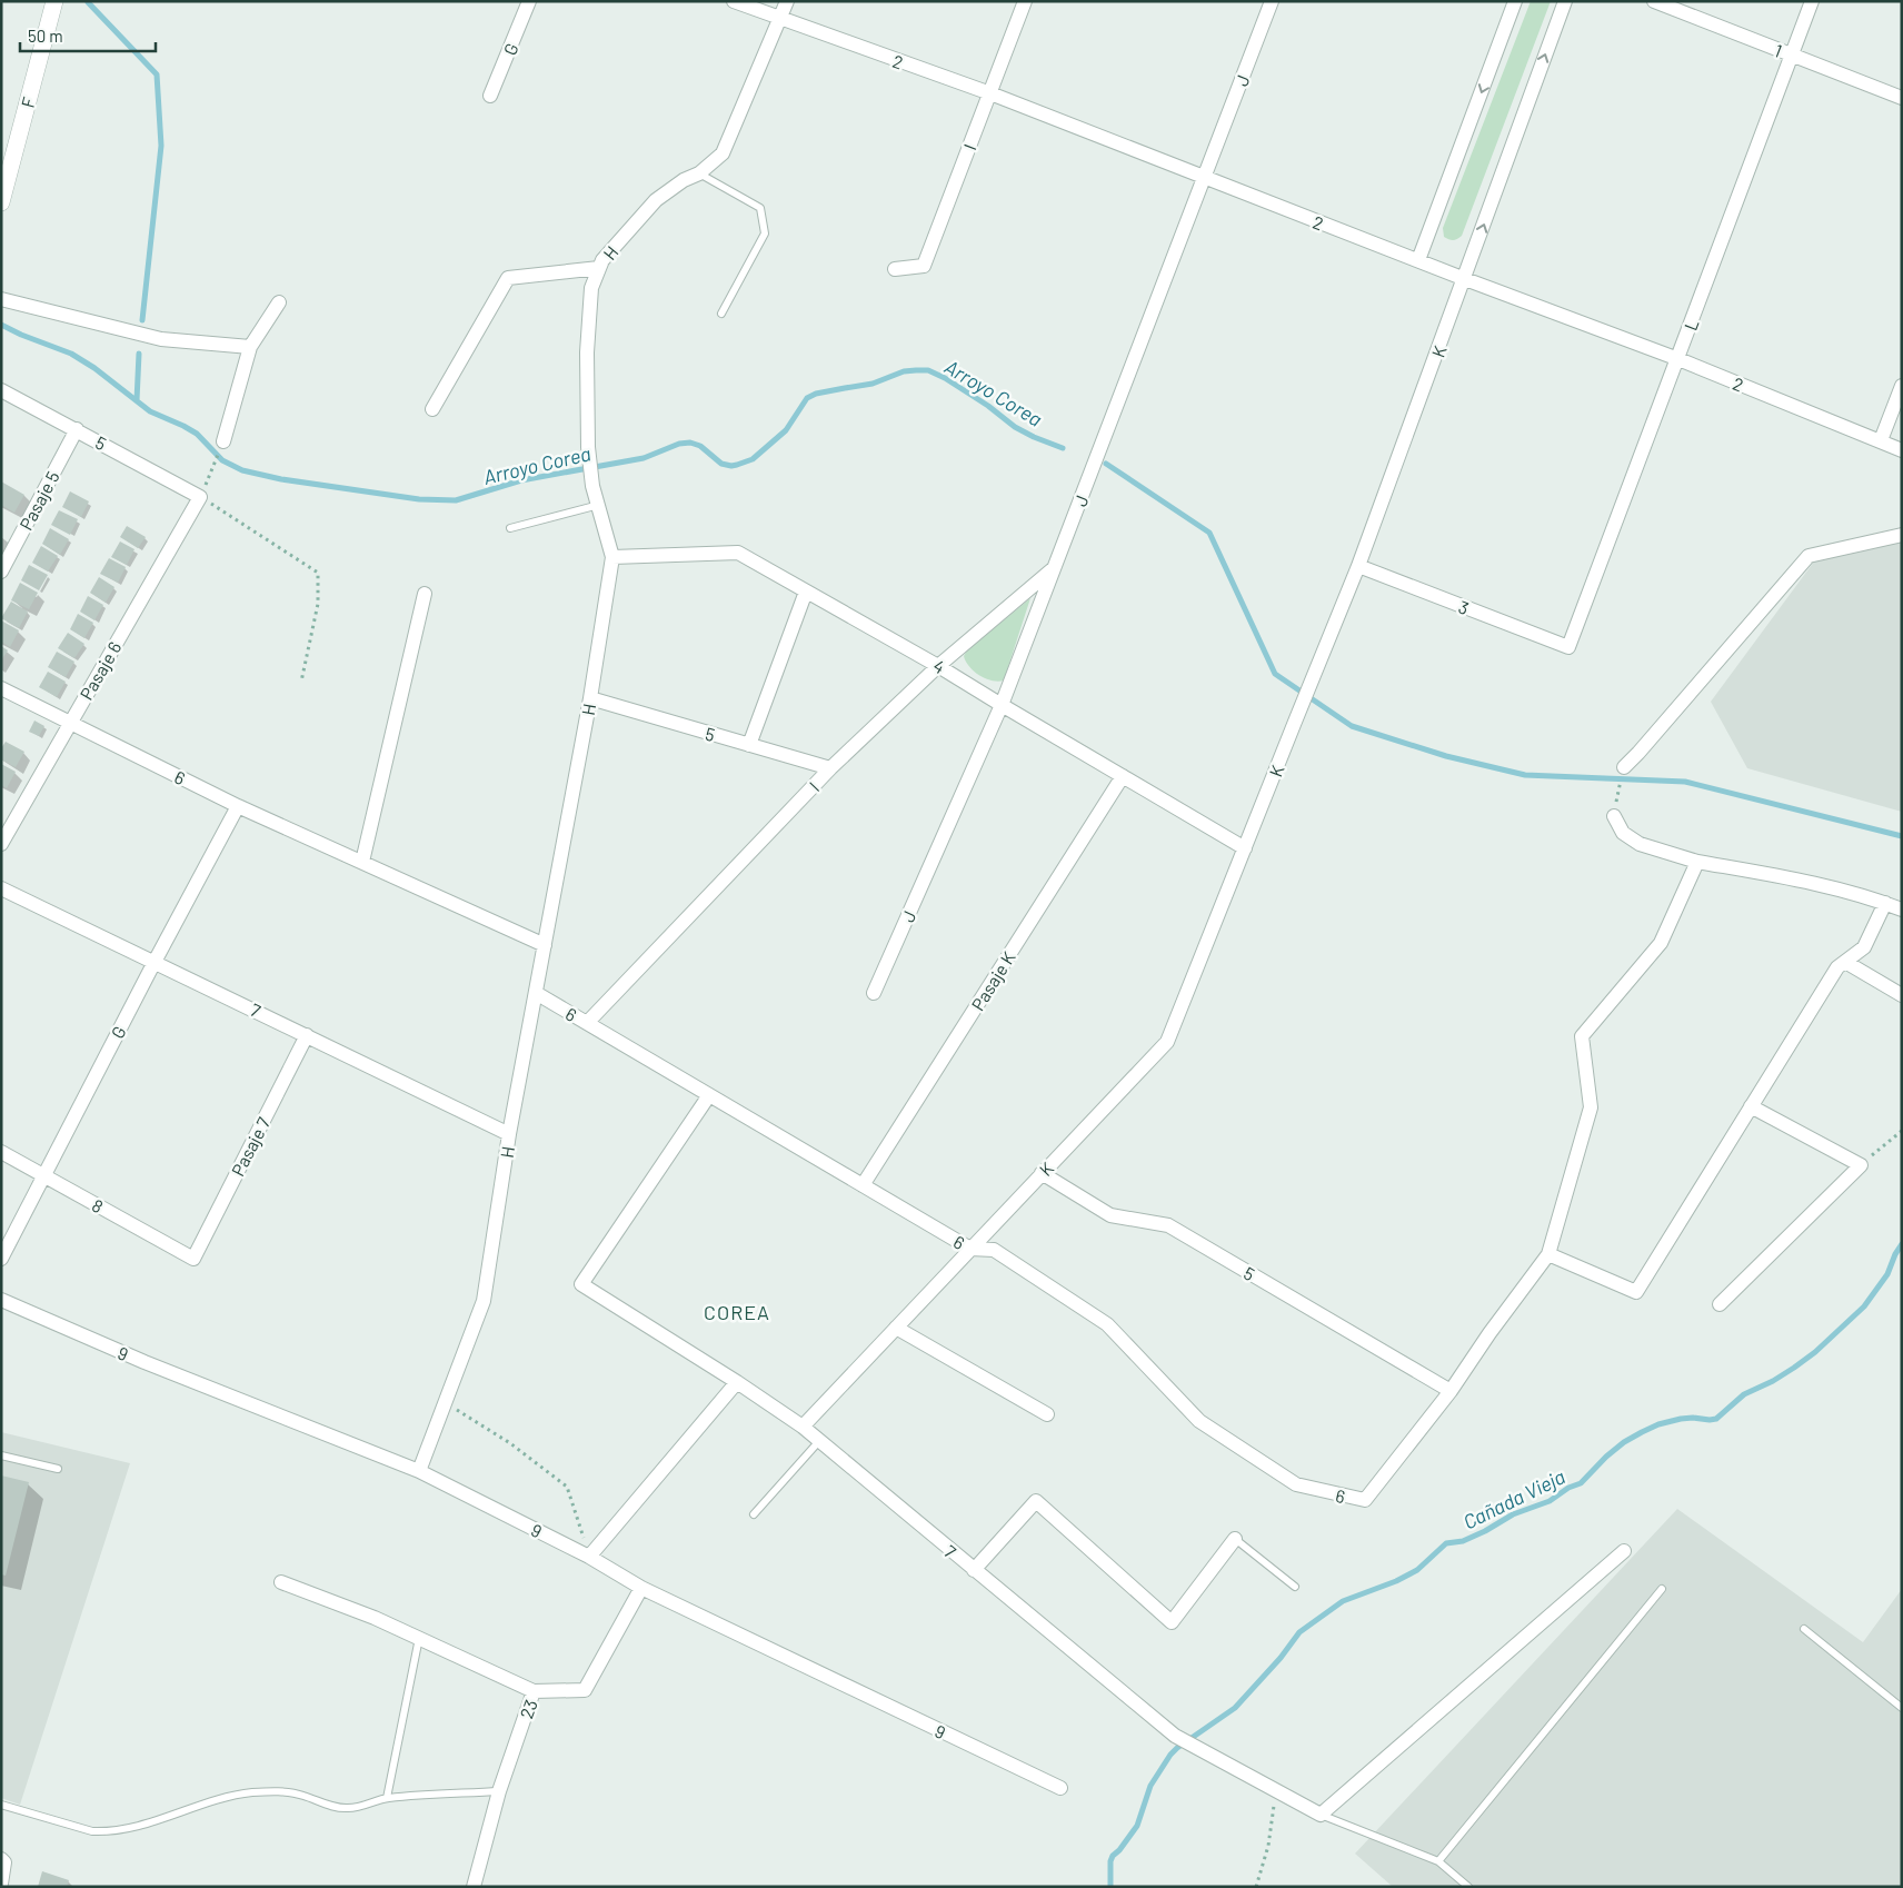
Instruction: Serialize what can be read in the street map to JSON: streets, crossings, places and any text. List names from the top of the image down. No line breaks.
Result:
{"streets":{"street":["G","1","2","J","F","I","H","L","K","5","Pasaje 5","3","4","Pasaje 6","6","Pasaje K","7","Pasaje 7","8","9","23"]},"crossings":[["G","6"],["G","7"],["G","8"],["1","L"],["2","J"],["2","I"],["2","H"],["2","L"],["2","K"],["J","I"],["J","4"],["I","5"],["I","4"],["I","6"],["H","5"],["H","4"],["H","6"],["H","7"],["H","9"],["L","3"],["K","5"],["K","3"],["K","4"],["K","6"],["K","7"],["5","Pasaje 5"],["5","Pasaje 6"],["5","6"],["4","Pasaje K"],["Pasaje 6","6"],["6","Pasaje K"],["6","7"],["7","Pasaje 7"],["Pasaje 7","8"],["9","23"]],"districts":["COREA"],"water":["Arroyo Corea","Cañada Vieja"],"scale_bar":"50 m"}
